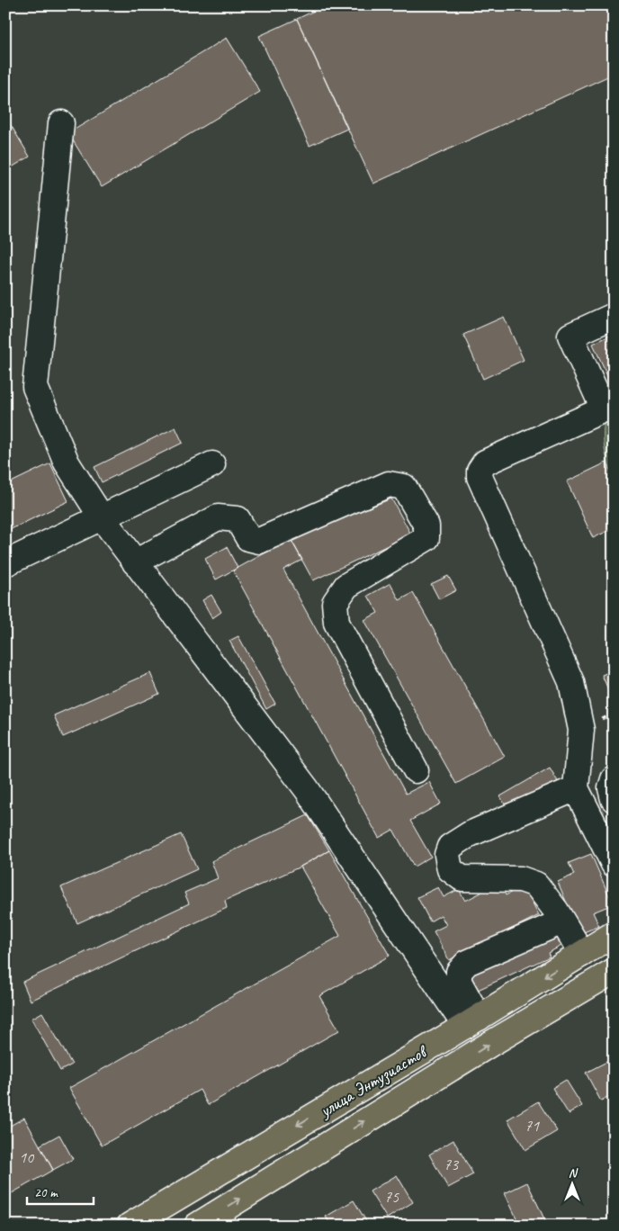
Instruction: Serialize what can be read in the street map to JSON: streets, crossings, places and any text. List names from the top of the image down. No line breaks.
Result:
{"streets":{"main road":["улица Энтузиастов"]},"house_numbers":["71","10","73","75"],"scale_bar":"20 m","north":"top"}
